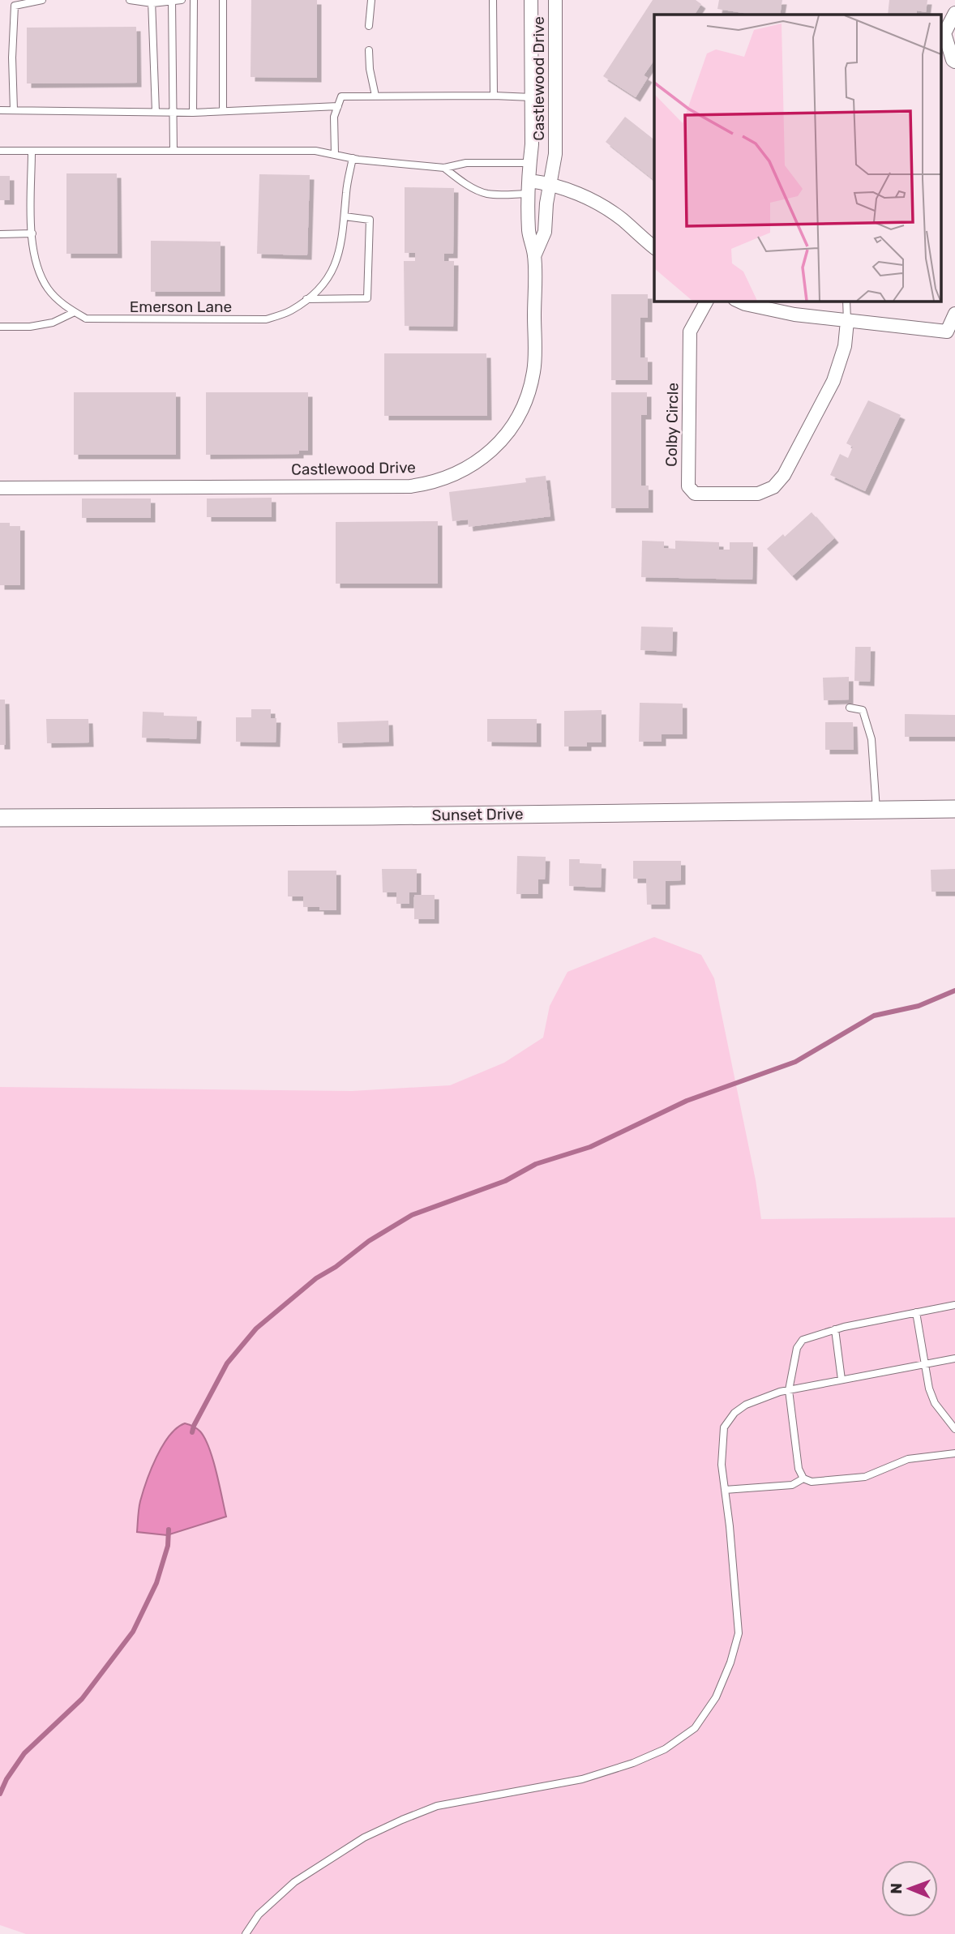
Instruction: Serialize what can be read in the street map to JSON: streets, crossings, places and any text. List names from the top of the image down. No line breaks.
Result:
{"streets":{"street":["Castlewood Drive","Colby Circle","Sunset Drive"],"lane":["Emerson Lane"]},"north":"left"}
